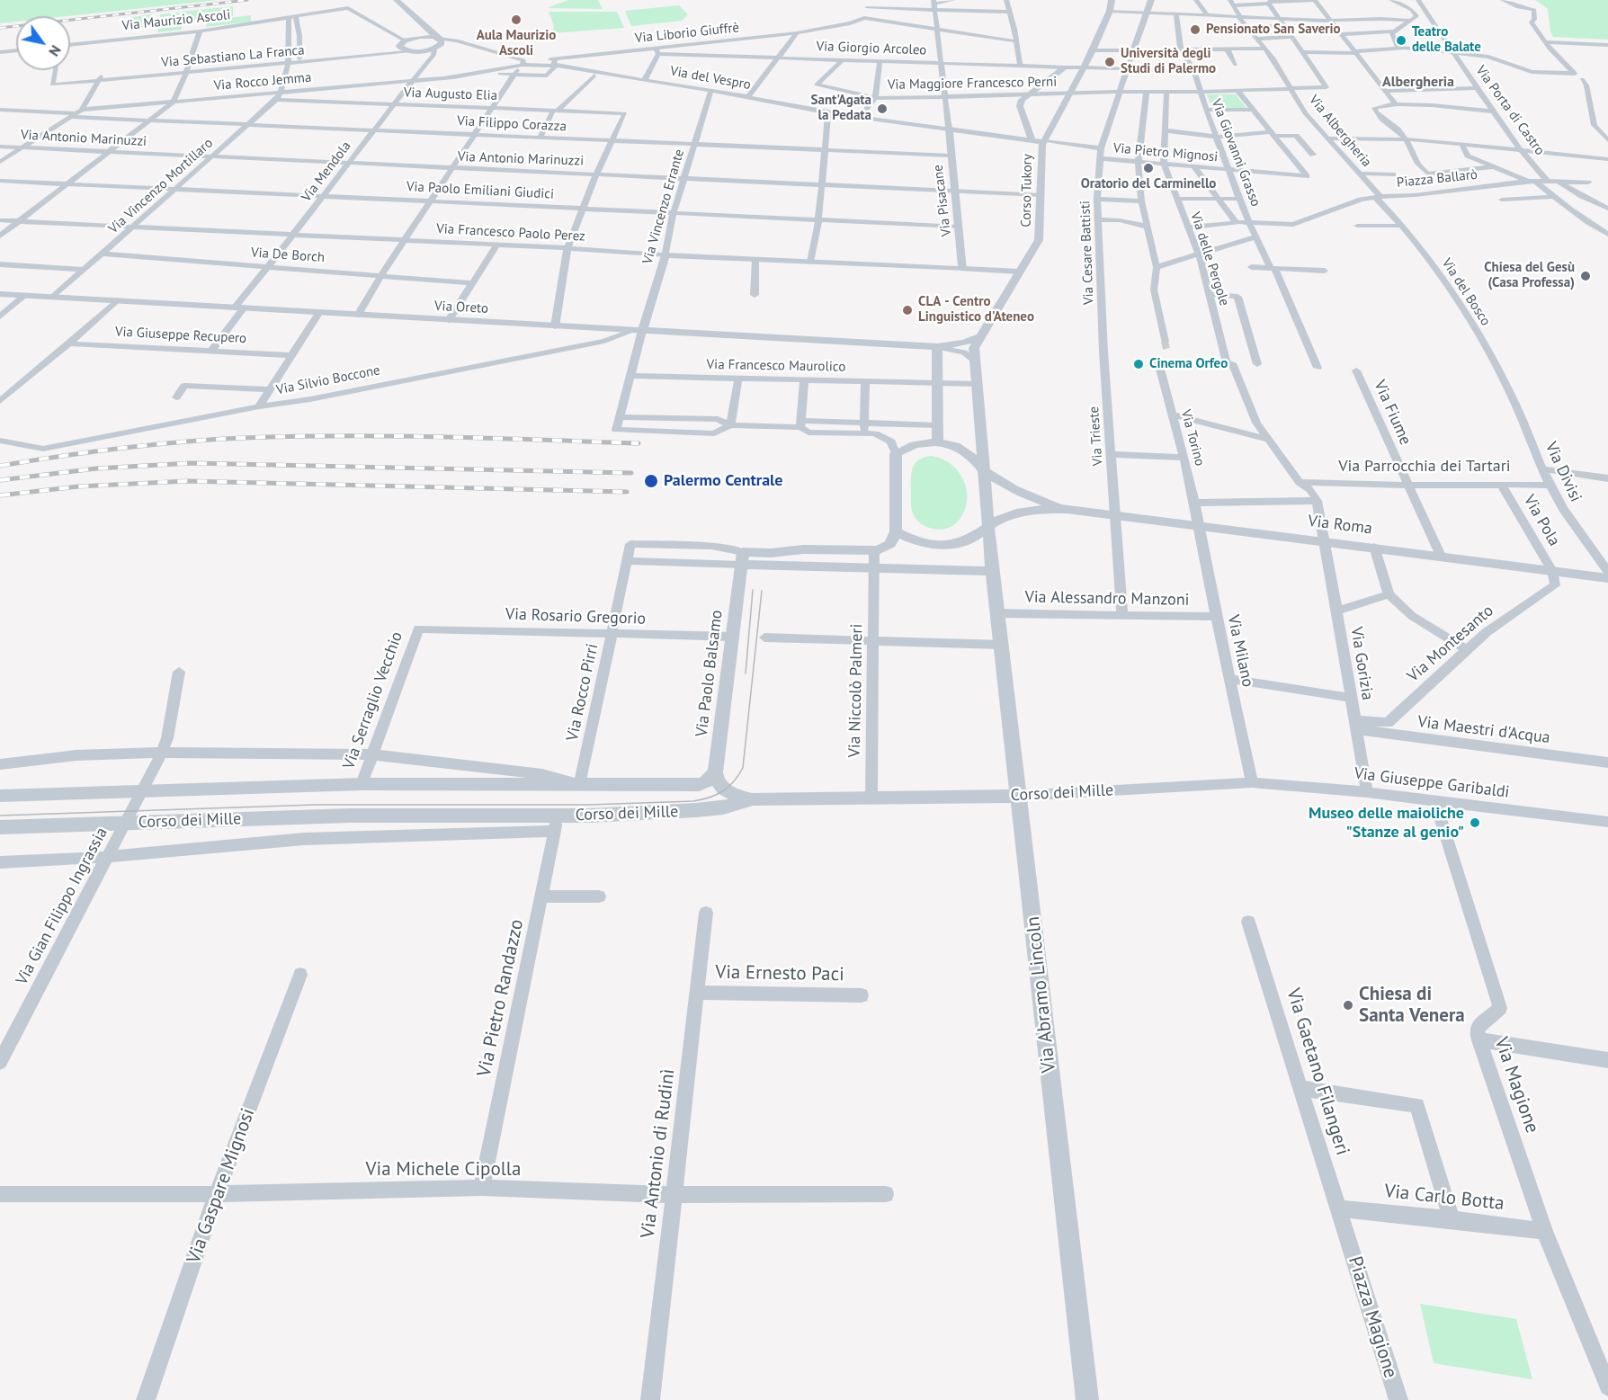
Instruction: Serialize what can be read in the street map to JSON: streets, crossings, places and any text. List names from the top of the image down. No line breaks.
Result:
{"streets":{"street":["Via Maurizio Ascoli","Via Liborio Giuffrè","Via Giorgio Arcoleo","Via Sebastiano La Franca","Via del Vespro","Via Rocco Jemma","Via Maggiore Francesco Perni","Via Augusto Elia","Via Porta di Castro","Via Filippo Corazza","Via Albergheria","Via Antonio Marinuzzi","Via Pietro Mignosi","Via Giovanni Grasso","Via Mendola","Piazza Ballarò","Via Vincenzo Mortillaro","Via Paolo Emiliani Giudici","Corso Tukory","Via Pisacane","Via Vincenzo Errante","Via Francesco Paolo Perez","Via Cesare Battisti","Via De Borch","Via delle Pergole","Via del Bosco","Via Oreto","Via Giuseppe Recupero","Via Francesco Maurolico","Via Silvio Boccone","Via Fiume","Via Trieste","Via Torino","Via Parrocchia dei Tartari","Via Divisi","Via Pola","Via Roma","Via Alessandro Manzoni","Via Rosario Gregorio","Via Montesanto","Via Milano","Via Gorizia","Via Paolo Balsamo","Via Niccolò Palmeri","Via Rocco Pirri","Via Serraglio Vecchio","Via Maestri d'Acqua","Via Giuseppe Garibaldi","Corso dei Mille","Via Gian Filippo Ingrassia","Via Ernesto Paci","Via Abramo Lincoln","Via Pietro Randazzo","Via Gaetano Filangeri","Via Magione","Via Antonio di Rudinì","Via Michele Cipolla","Via Gaspare Mignosi","Via Carlo Botta","Piazza Magione"]},"crossings":[["Via Maurizio Ascoli","Via Sebastiano La Franca"],["Via Liborio Giuffrè","Via Giorgio Arcoleo"],["Via Giorgio Arcoleo","Via Maggiore Francesco Perni"],["Via Giorgio Arcoleo","Corso Tukory"],["Via del Vespro","Via Rocco Jemma"],["Via del Vespro","Corso Tukory"],["Via del Vespro","Via Pisacane"],["Via del Vespro","Via Vincenzo Errante"],["Via Rocco Jemma","Via Filippo Corazza"],["Via Rocco Jemma","Via Mendola"],["Via Rocco Jemma","Via Vincenzo Mortillaro"],["Via Maggiore Francesco Perni","Via Albergheria"],["Via Maggiore Francesco Perni","Via Giovanni Grasso"],["Via Maggiore Francesco Perni","Corso Tukory"],["Via Maggiore Francesco Perni","Via Cesare Battisti"],["Via Augusto Elia","Via Filippo Corazza"],["Via Augusto Elia","Via Mendola"],["Via Augusto Elia","Via Vincenzo Mortillaro"],["Via Porta di Castro","Piazza Ballarò"],["Via Filippo Corazza","Via Mendola"],["Via Filippo Corazza","Via Vincenzo Mortillaro"],["Via Filippo Corazza","Via Pisacane"],["Via Filippo Corazza","Via Vincenzo Errante"],["Via Albergheria","Piazza Ballarò"],["Via Albergheria","Via del Bosco"],["Via Antonio Marinuzzi","Via Mendola"],["Via Antonio Marinuzzi","Via Vincenzo Mortillaro"],["Via Antonio Marinuzzi","Corso Tukory"],["Via Antonio Marinuzzi","Via Pisacane"],["Via Antonio Marinuzzi","Via Vincenzo Errante"],["Via Pietro Mignosi","Via Giovanni Grasso"],["Via Pietro Mignosi","Via Cesare Battisti"],["Via Pietro Mignosi","Via delle Pergole"],["Via Giovanni Grasso","Piazza Ballarò"],["Via Mendola","Via Paolo Emiliani Giudici"],["Via Mendola","Via Francesco Paolo Perez"],["Via Mendola","Via De Borch"],["Via Mendola","Via Oreto"],["Via Mendola","Via Giuseppe Recupero"],["Via Vincenzo Mortillaro","Via Paolo Emiliani Giudici"],["Via Vincenzo Mortillaro","Via Francesco Paolo Perez"],["Via Vincenzo Mortillaro","Via De Borch"],["Via Vincenzo Mortillaro","Via Oreto"],["Via Paolo Emiliani Giudici","Via Pisacane"],["Via Paolo Emiliani Giudici","Via Vincenzo Errante"],["Corso Tukory","Via Francesco Paolo Perez"],["Corso Tukory","Via Oreto"],["Via Pisacane","Via Francesco Paolo Perez"],["Via Vincenzo Errante","Via Francesco Paolo Perez"],["Via Vincenzo Errante","Via Oreto"],["Via Vincenzo Errante","Via Silvio Boccone"],["Via Cesare Battisti","Via Trieste"],["Via delle Pergole","Via Parrocchia dei Tartari"],["Via delle Pergole","Via Gorizia"],["Via del Bosco","Via Divisi"],["Via Oreto","Via Silvio Boccone"],["Via Fiume","Via Parrocchia dei Tartari"],["Via Fiume","Via Roma"],["Via Trieste","Via Roma"],["Via Trieste","Via Alessandro Manzoni"],["Via Torino","Via Roma"],["Via Torino","Via Milano"],["Via Parrocchia dei Tartari","Via Divisi"],["Via Parrocchia dei Tartari","Via Pola"],["Via Pola","Via Roma"],["Via Pola","Via Montesanto"],["Via Roma","Via Montesanto"],["Via Roma","Via Milano"],["Via Roma","Via Gorizia"],["Via Alessandro Manzoni","Via Milano"],["Via Alessandro Manzoni","Via Abramo Lincoln"],["Via Rosario Gregorio","Via Paolo Balsamo"],["Via Rosario Gregorio","Via Rocco Pirri"],["Via Rosario Gregorio","Via Serraglio Vecchio"],["Via Montesanto","Via Gorizia"],["Via Montesanto","Via Maestri d'Acqua"],["Via Milano","Via Giuseppe Garibaldi"],["Via Milano","Corso dei Mille"],["Via Gorizia","Via Maestri d'Acqua"],["Via Gorizia","Via Giuseppe Garibaldi"],["Via Paolo Balsamo","Corso dei Mille"],["Via Niccolò Palmeri","Corso dei Mille"],["Via Rocco Pirri","Corso dei Mille"],["Via Serraglio Vecchio","Corso dei Mille"],["Via Giuseppe Garibaldi","Corso dei Mille"],["Via Giuseppe Garibaldi","Via Magione"],["Corso dei Mille","Via Gian Filippo Ingrassia"],["Corso dei Mille","Via Abramo Lincoln"],["Corso dei Mille","Via Pietro Randazzo"],["Via Ernesto Paci","Via Antonio di Rudinì"],["Via Pietro Randazzo","Via Michele Cipolla"],["Via Gaetano Filangeri","Via Carlo Botta"],["Via Gaetano Filangeri","Piazza Magione"],["Via Magione","Via Carlo Botta"],["Via Antonio di Rudinì","Via Michele Cipolla"],["Via Michele Cipolla","Via Gaspare Mignosi"]],"districts":["Albergheria"],"places":["Aula Maurizio Ascoli","Pensionato San Saverio","Teatro delle Balate","Università degli Studi di Palermo","Sant'Agata la Pedata","Oratorio del Carminello","Chiesa del Gesù (Casa Professa)","CLA - Centro Linguistico d'Ateneo","Cinema Orfeo","Palermo Centrale","Museo delle maioliche \"Stanze al genio\"","Chiesa di Santa Venera"],"north":"bottom right"}
